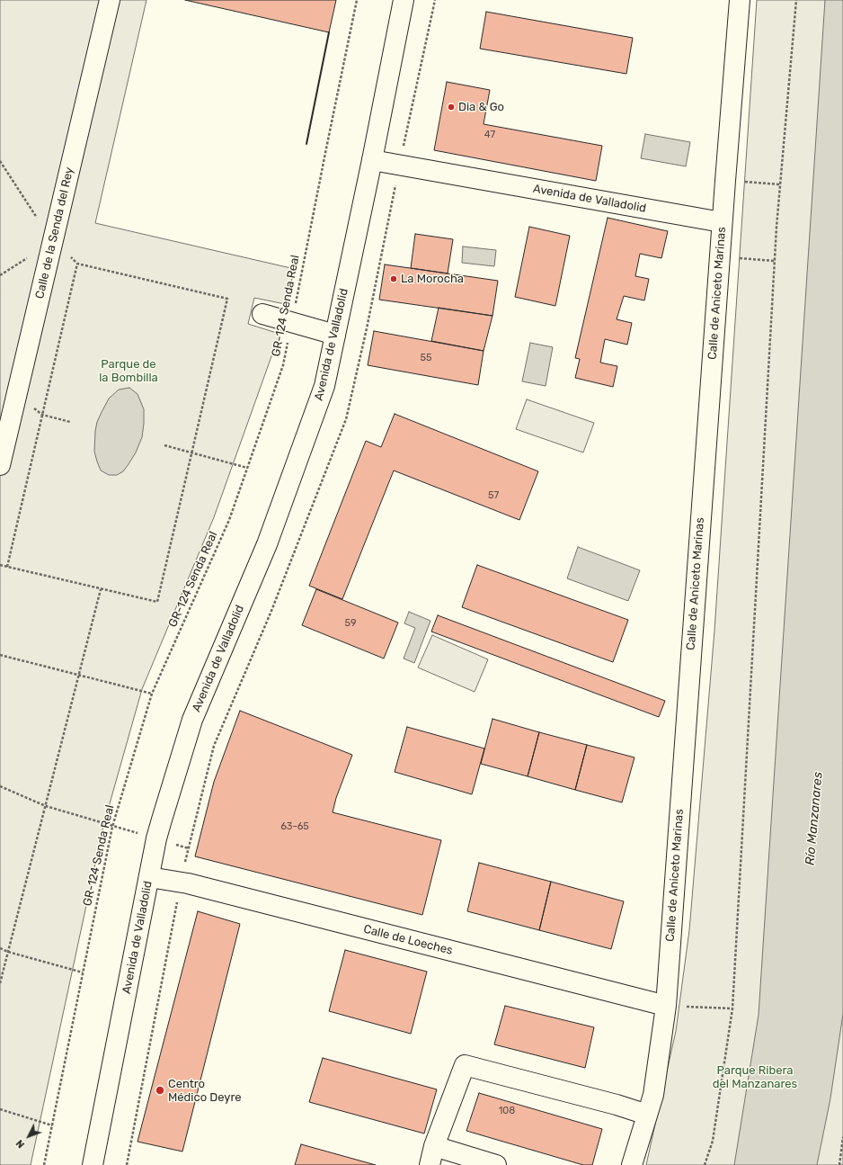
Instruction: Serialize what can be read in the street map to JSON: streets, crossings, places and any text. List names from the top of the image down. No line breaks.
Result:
{"streets":{"street":["Avenida de Valladolid","Calle de la Senda del Rey","Calle de Aniceto Marinas","Calle de Loeches"],"path":["GR-124 Senda Real"]},"crossings":[["Avenida de Valladolid","Calle de Aniceto Marinas"],["Avenida de Valladolid","Calle de Loeches"],["Calle de Aniceto Marinas","Calle de Loeches"]],"water":["Río Manzanares"],"parks":["Parque de la Bombilla","Parque Ribera del Manzanares"],"places":["Dia & Go","La Morocha","Centro Médico Deyre"],"house_numbers":["47","55","57","59","63-65","108"],"north":"bottom left"}
